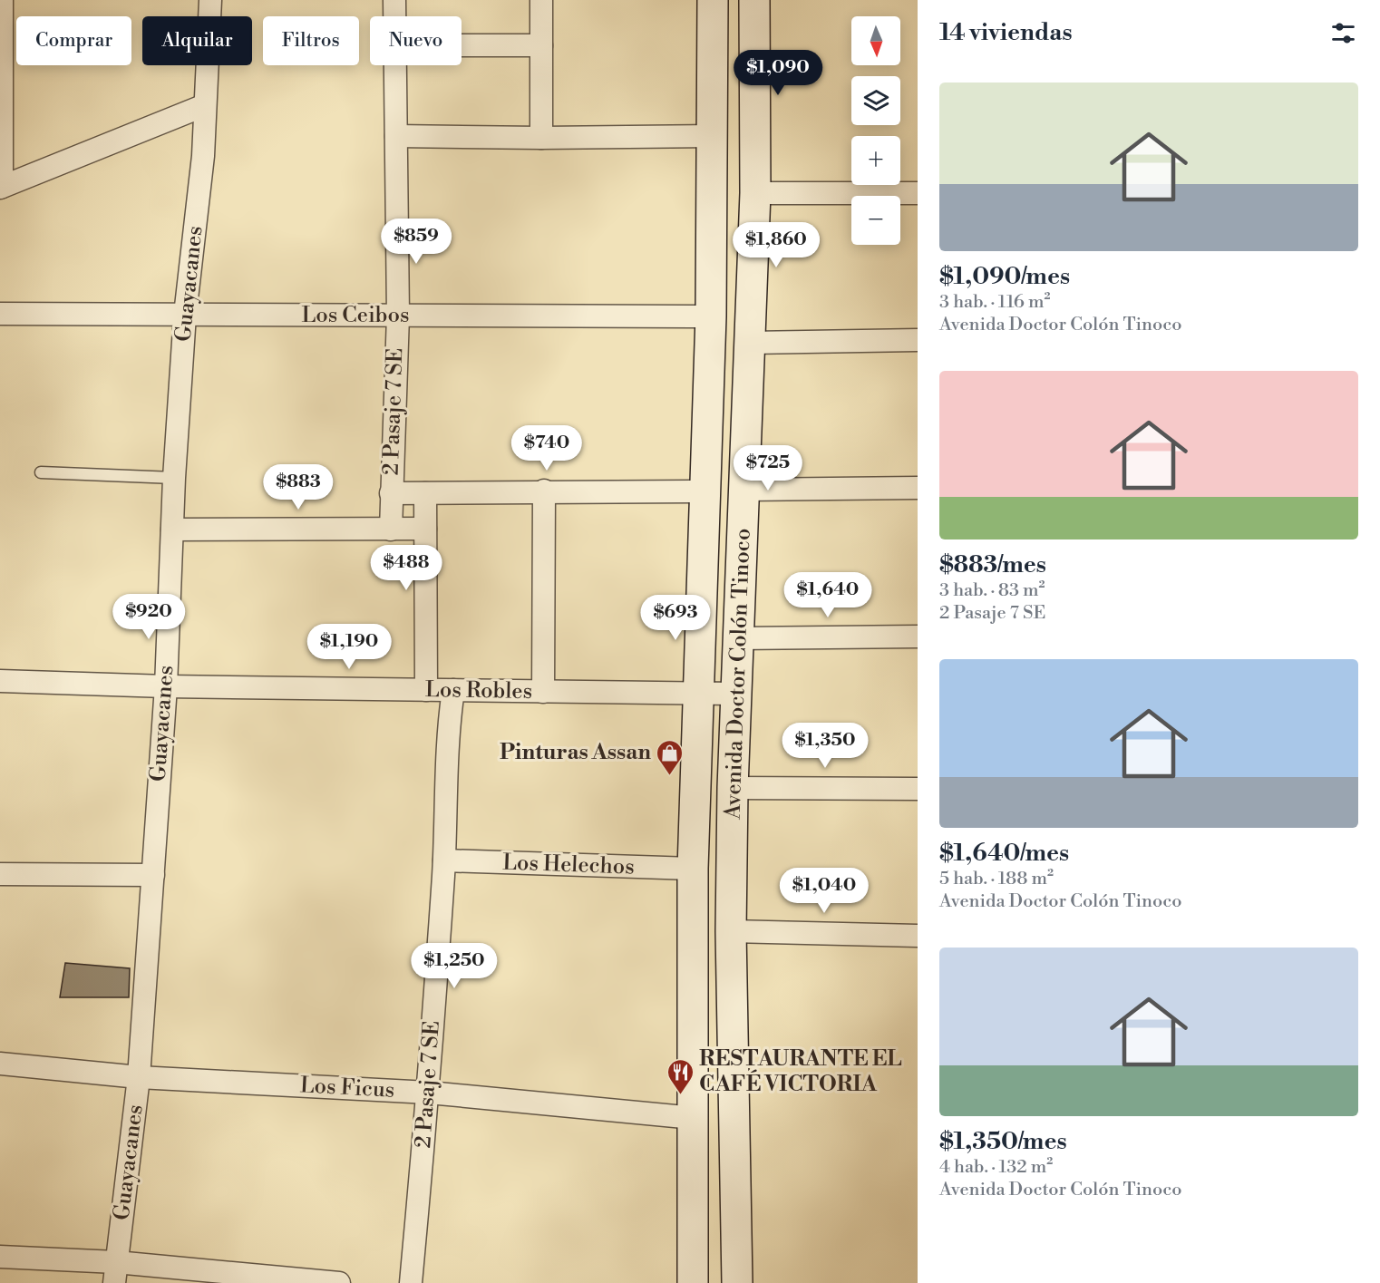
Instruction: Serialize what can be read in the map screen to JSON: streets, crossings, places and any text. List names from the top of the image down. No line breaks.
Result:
{"streets":{"main road":["Avenida Doctor Colón Tinoco"],"street":["Guayacanes","Los Ceibos","2 Pasaje 7 SE","Los Robles","Los Helechos","Los Ficus"]},"crossings":[["Guayacanes","Los Ceibos"],["Guayacanes","Los Robles"],["Guayacanes","Los Ficus"],["Los Ceibos","2 Pasaje 7 SE"],["Los Ceibos","Avenida Doctor Colón Tinoco"],["2 Pasaje 7 SE","Los Robles"],["2 Pasaje 7 SE","Los Helechos"],["2 Pasaje 7 SE","Los Ficus"],["Avenida Doctor Colón Tinoco","Los Robles"],["Avenida Doctor Colón Tinoco","Los Helechos"],["Avenida Doctor Colón Tinoco","Los Ficus"]],"places":{"shop":["Pinturas Assan"],"restaurant":["RESTAURANTE EL CAFÉ VICTORIA"]},"north":"bottom","page":{"heading":"14 viviendas","map_buttons":["+","−"],"chip":["Comprar","Alquilar","Filtros","Nuevo"],"price":["$1,090","$859","$1,860","$740","$725","$883","$488","$1,640","$920","$693","$1,190","$1,350","$1,040","$1,250"],"list":[{"name":"$1,090/mes","note":"3 hab. · 116 m² · Avenida Doctor Colón Tinoco"},{"name":"$883/mes","note":"3 hab. · 83 m² · 2 Pasaje 7 SE"},{"name":"$1,640/mes","note":"5 hab. · 188 m² · Avenida Doctor Colón Tinoco"},{"name":"$1,350/mes","note":"4 hab. · 132 m² · Avenida Doctor Colón Tinoco"}]}}
